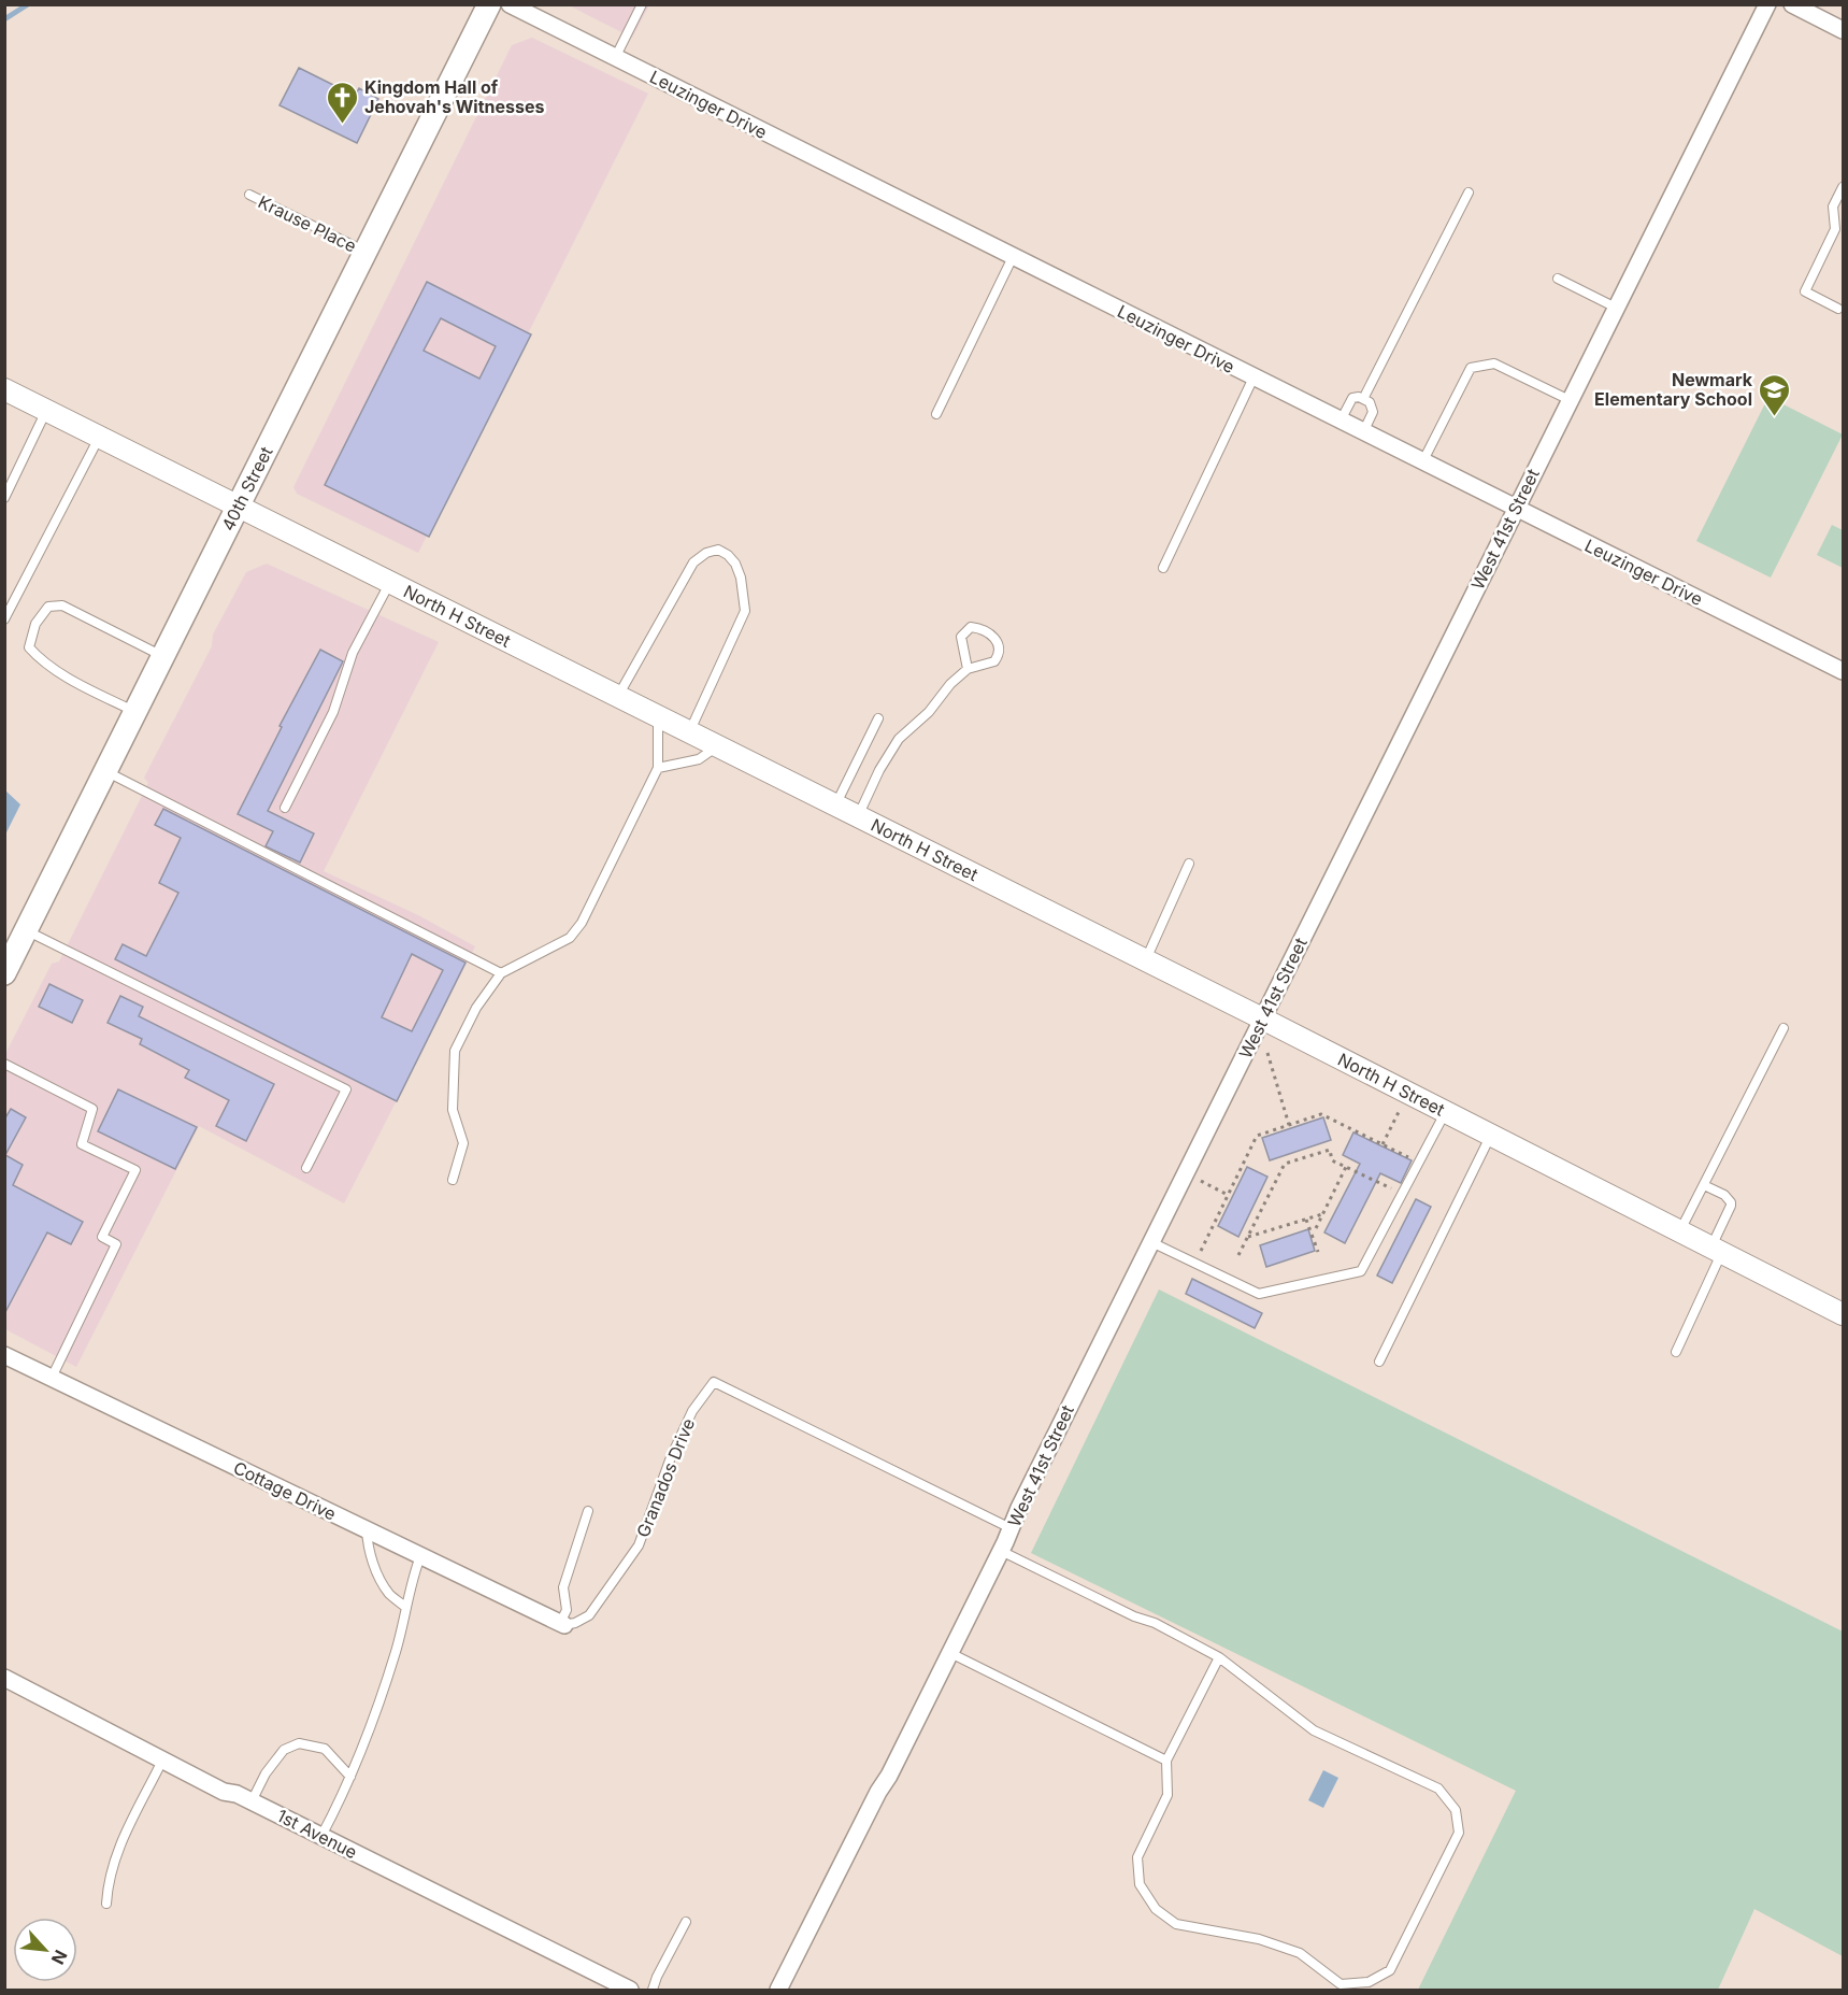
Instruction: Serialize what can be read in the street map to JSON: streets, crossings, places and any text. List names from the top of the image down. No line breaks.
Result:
{"streets":{"main road":["40th Street"],"street":["Leuzinger Drive","West 41st Street","North H Street","Cottage Drive","1st Avenue"],"lane":["Krause Place","Granados Drive"]},"crossings":[["Leuzinger Drive","West 41st Street"],["Krause Place","40th Street"],["40th Street","North H Street"],["West 41st Street","North H Street"],["West 41st Street","Granados Drive"],["Granados Drive","Cottage Drive"]],"places":{"church":["Kingdom Hall of Jehovah's Witnesses"],"school or university":["Newmark Elementary School"]},"north":"bottom right"}
